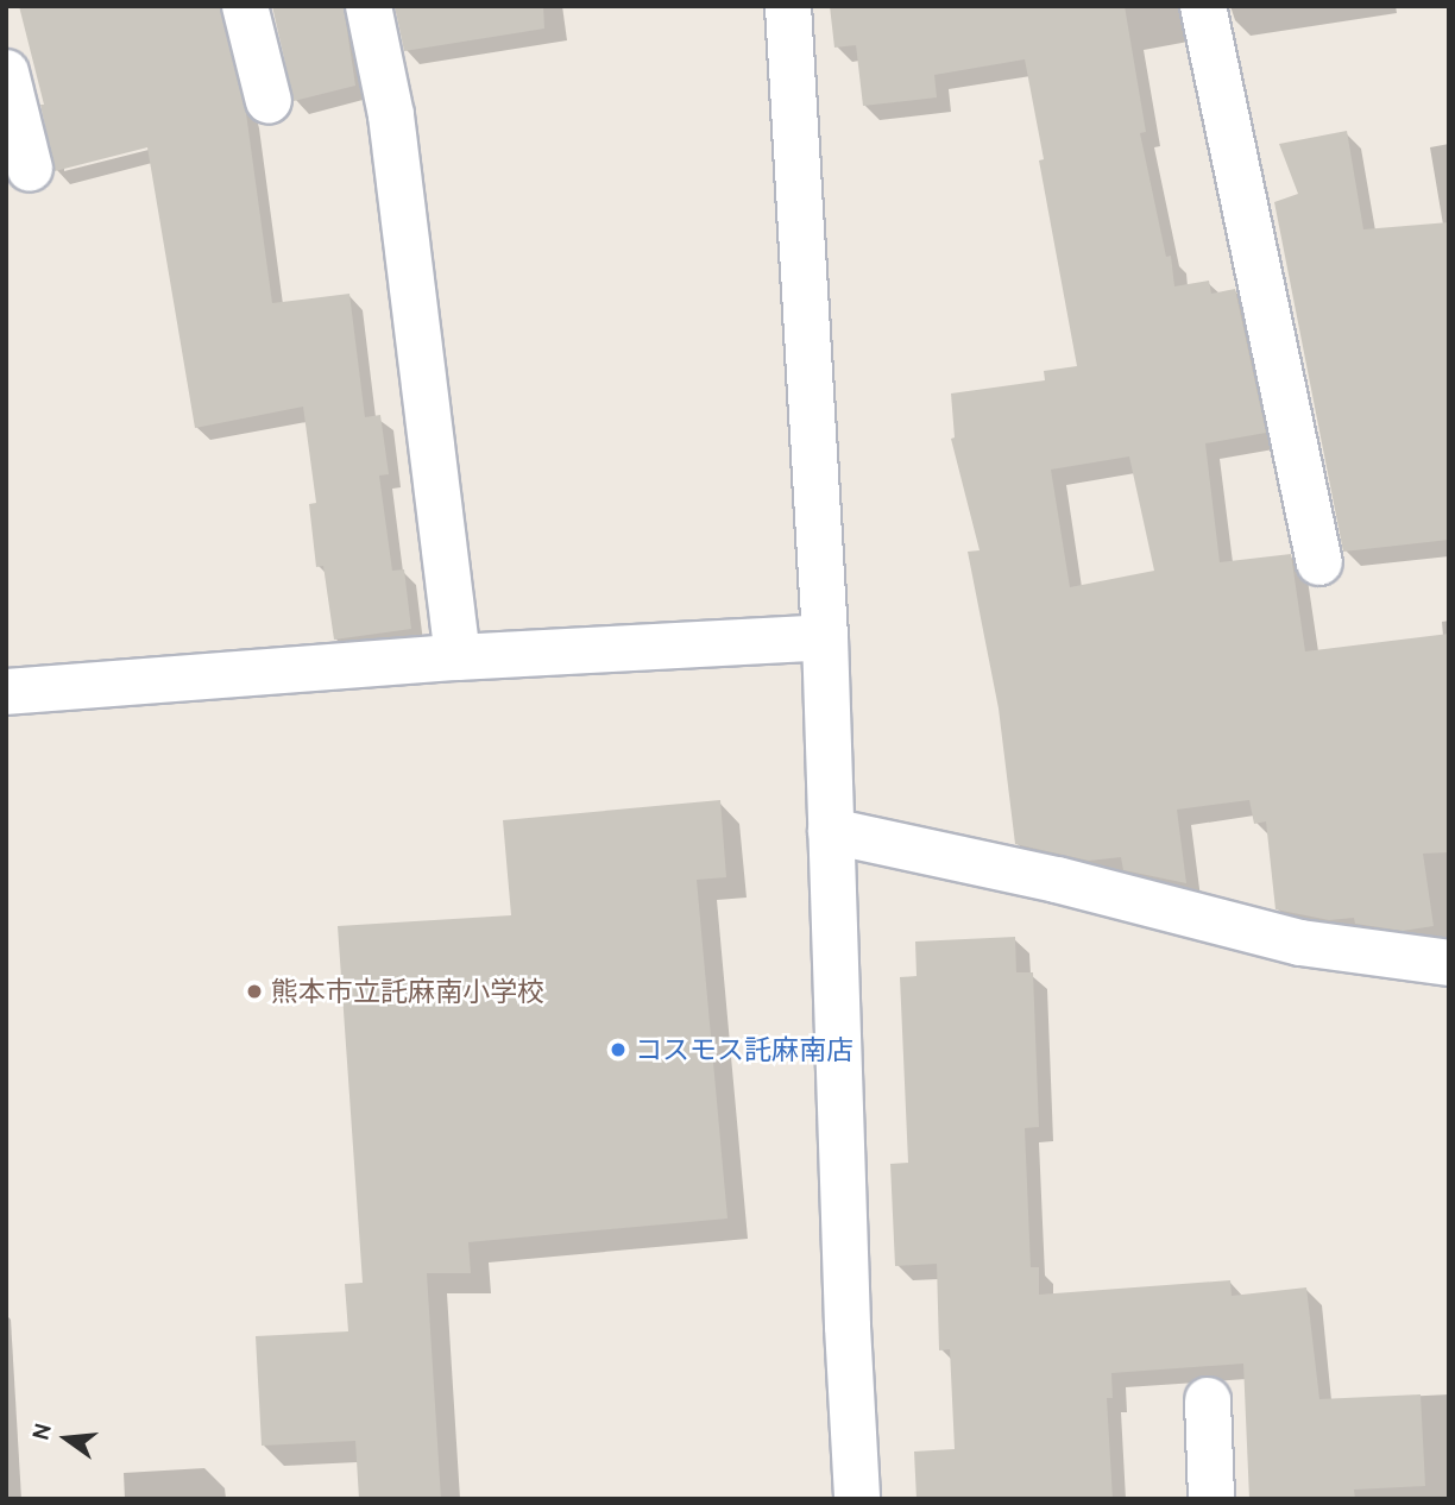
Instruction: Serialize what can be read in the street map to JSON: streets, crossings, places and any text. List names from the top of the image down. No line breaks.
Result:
{"places":["熊本市立託麻南小学校","コスモス託麻南店"],"north":"left"}
